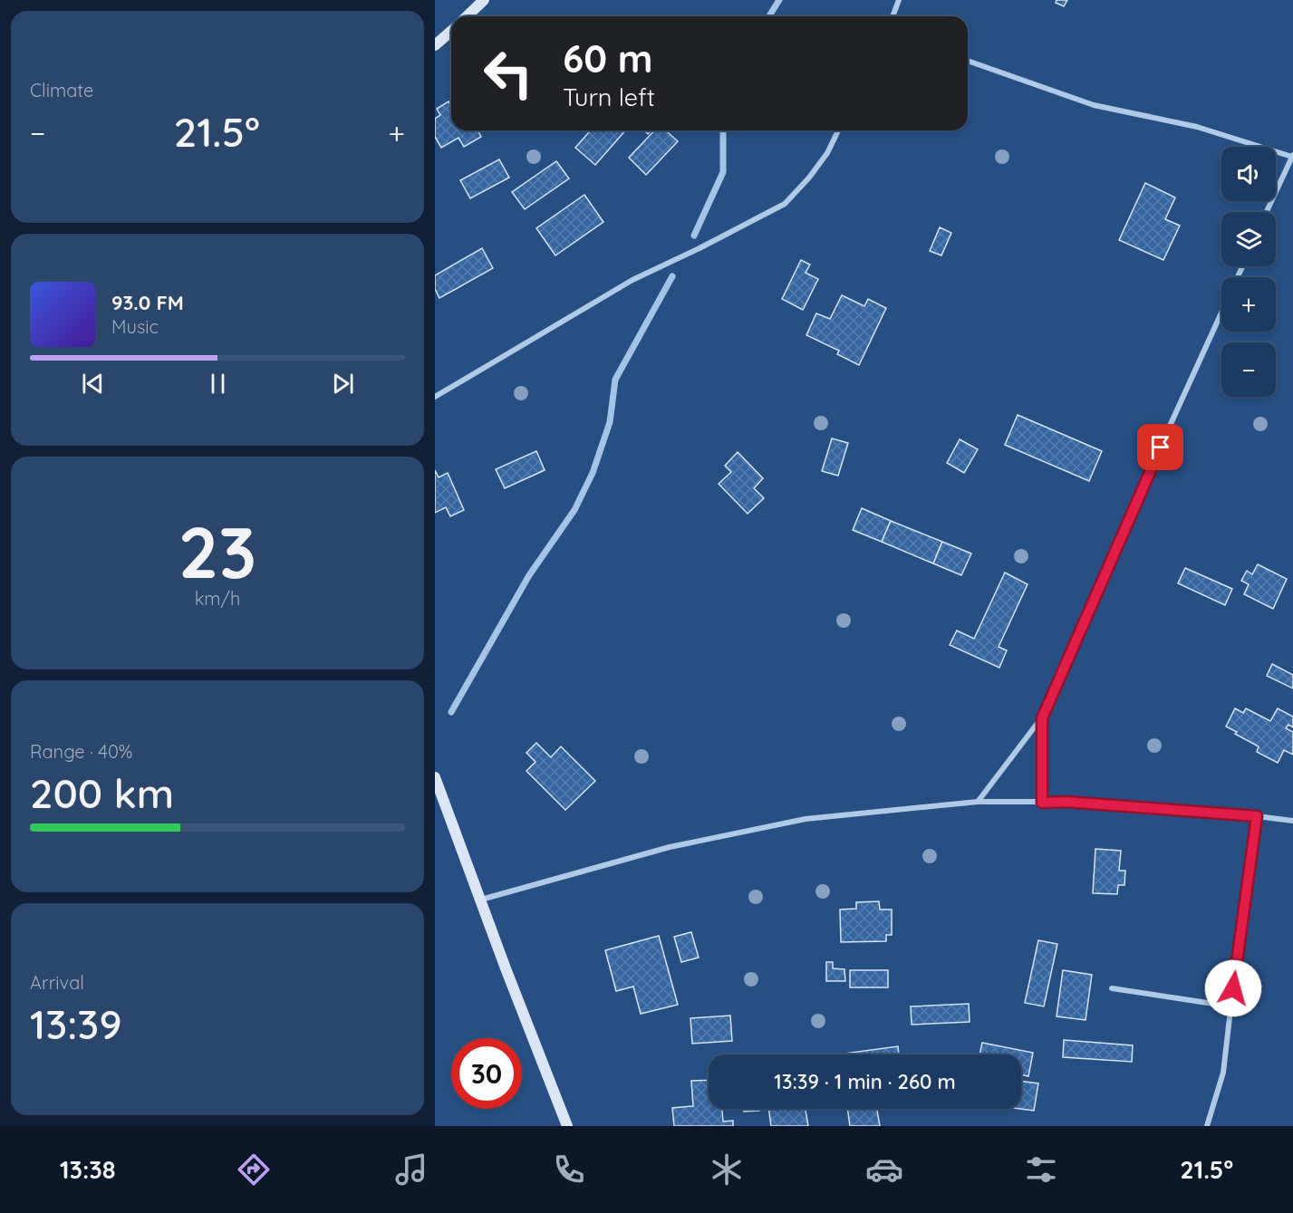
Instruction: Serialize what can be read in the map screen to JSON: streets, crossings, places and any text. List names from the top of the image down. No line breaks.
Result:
{"page":{"tile":["Climate",["23","km/h"],["Range · 40%","200 km"],["Arrival","13:39"]],"turn":["60 m","Turn left"],"heat":["−","21.5°","+"],"map_buttons":["+","−"],"song":["93.0 FM","Music"],"limit":"30","trip":"13:39 · 1 min · 260 m","tabs":["13:38","21.5°"]}}
